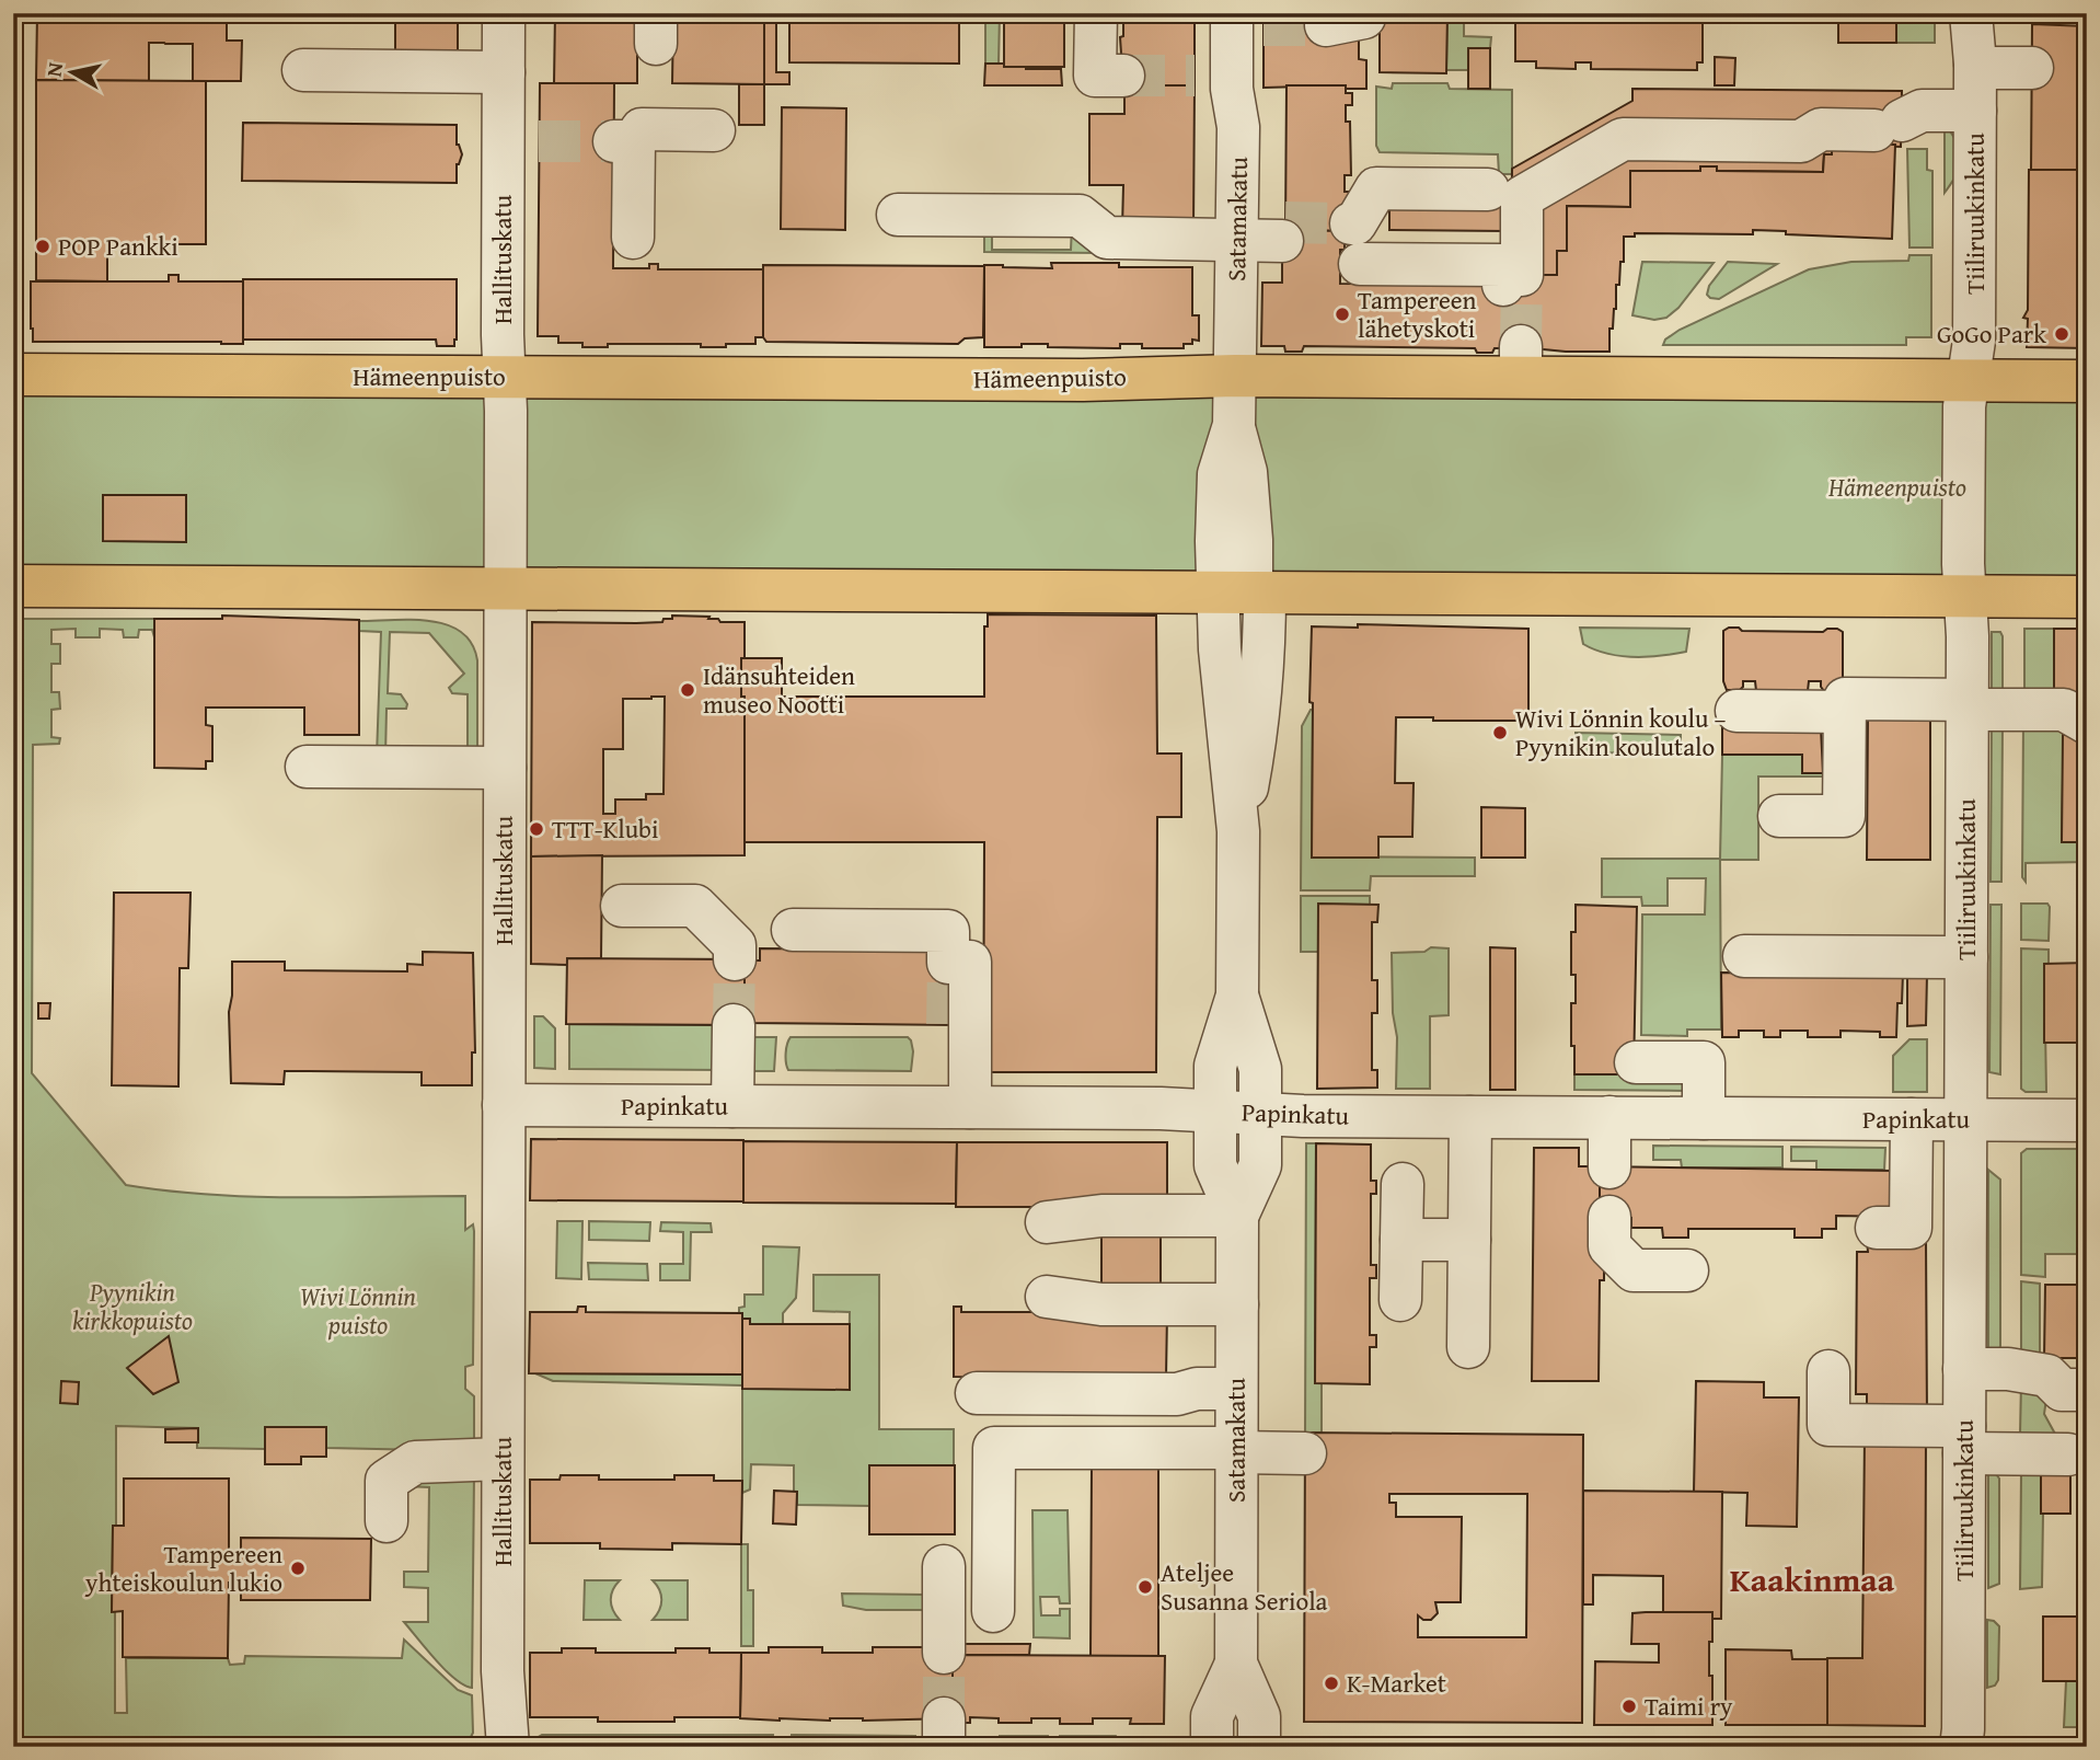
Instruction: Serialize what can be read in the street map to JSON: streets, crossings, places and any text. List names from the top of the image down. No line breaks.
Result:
{"streets":{"main road":["Hämeenpuisto"],"street":["Tiiliruukinkatu","Satamakatu","Hallituskatu","Papinkatu"]},"crossings":[["Tiiliruukinkatu","Hämeenpuisto"],["Tiiliruukinkatu","Papinkatu"],["Satamakatu","Hämeenpuisto"],["Satamakatu","Papinkatu"],["Hallituskatu","Hämeenpuisto"],["Hallituskatu","Papinkatu"]],"districts":["Kaakinmaa"],"parks":["Hämeenpuisto","Pyynikin kirkkopuisto","Wivi Lönnin puisto"],"places":["POP Pankki","Tampereen lähetyskoti","GoGo Park","Idänsuhteiden museo Nootti","Wivi Lönnin koulu – Pyynikin koulutalo","TTT-Klubi","Tampereen yhteiskoulun lukio","Ateljee Susanna Seriola","K-Market","Taimi ry"],"north":"left"}
